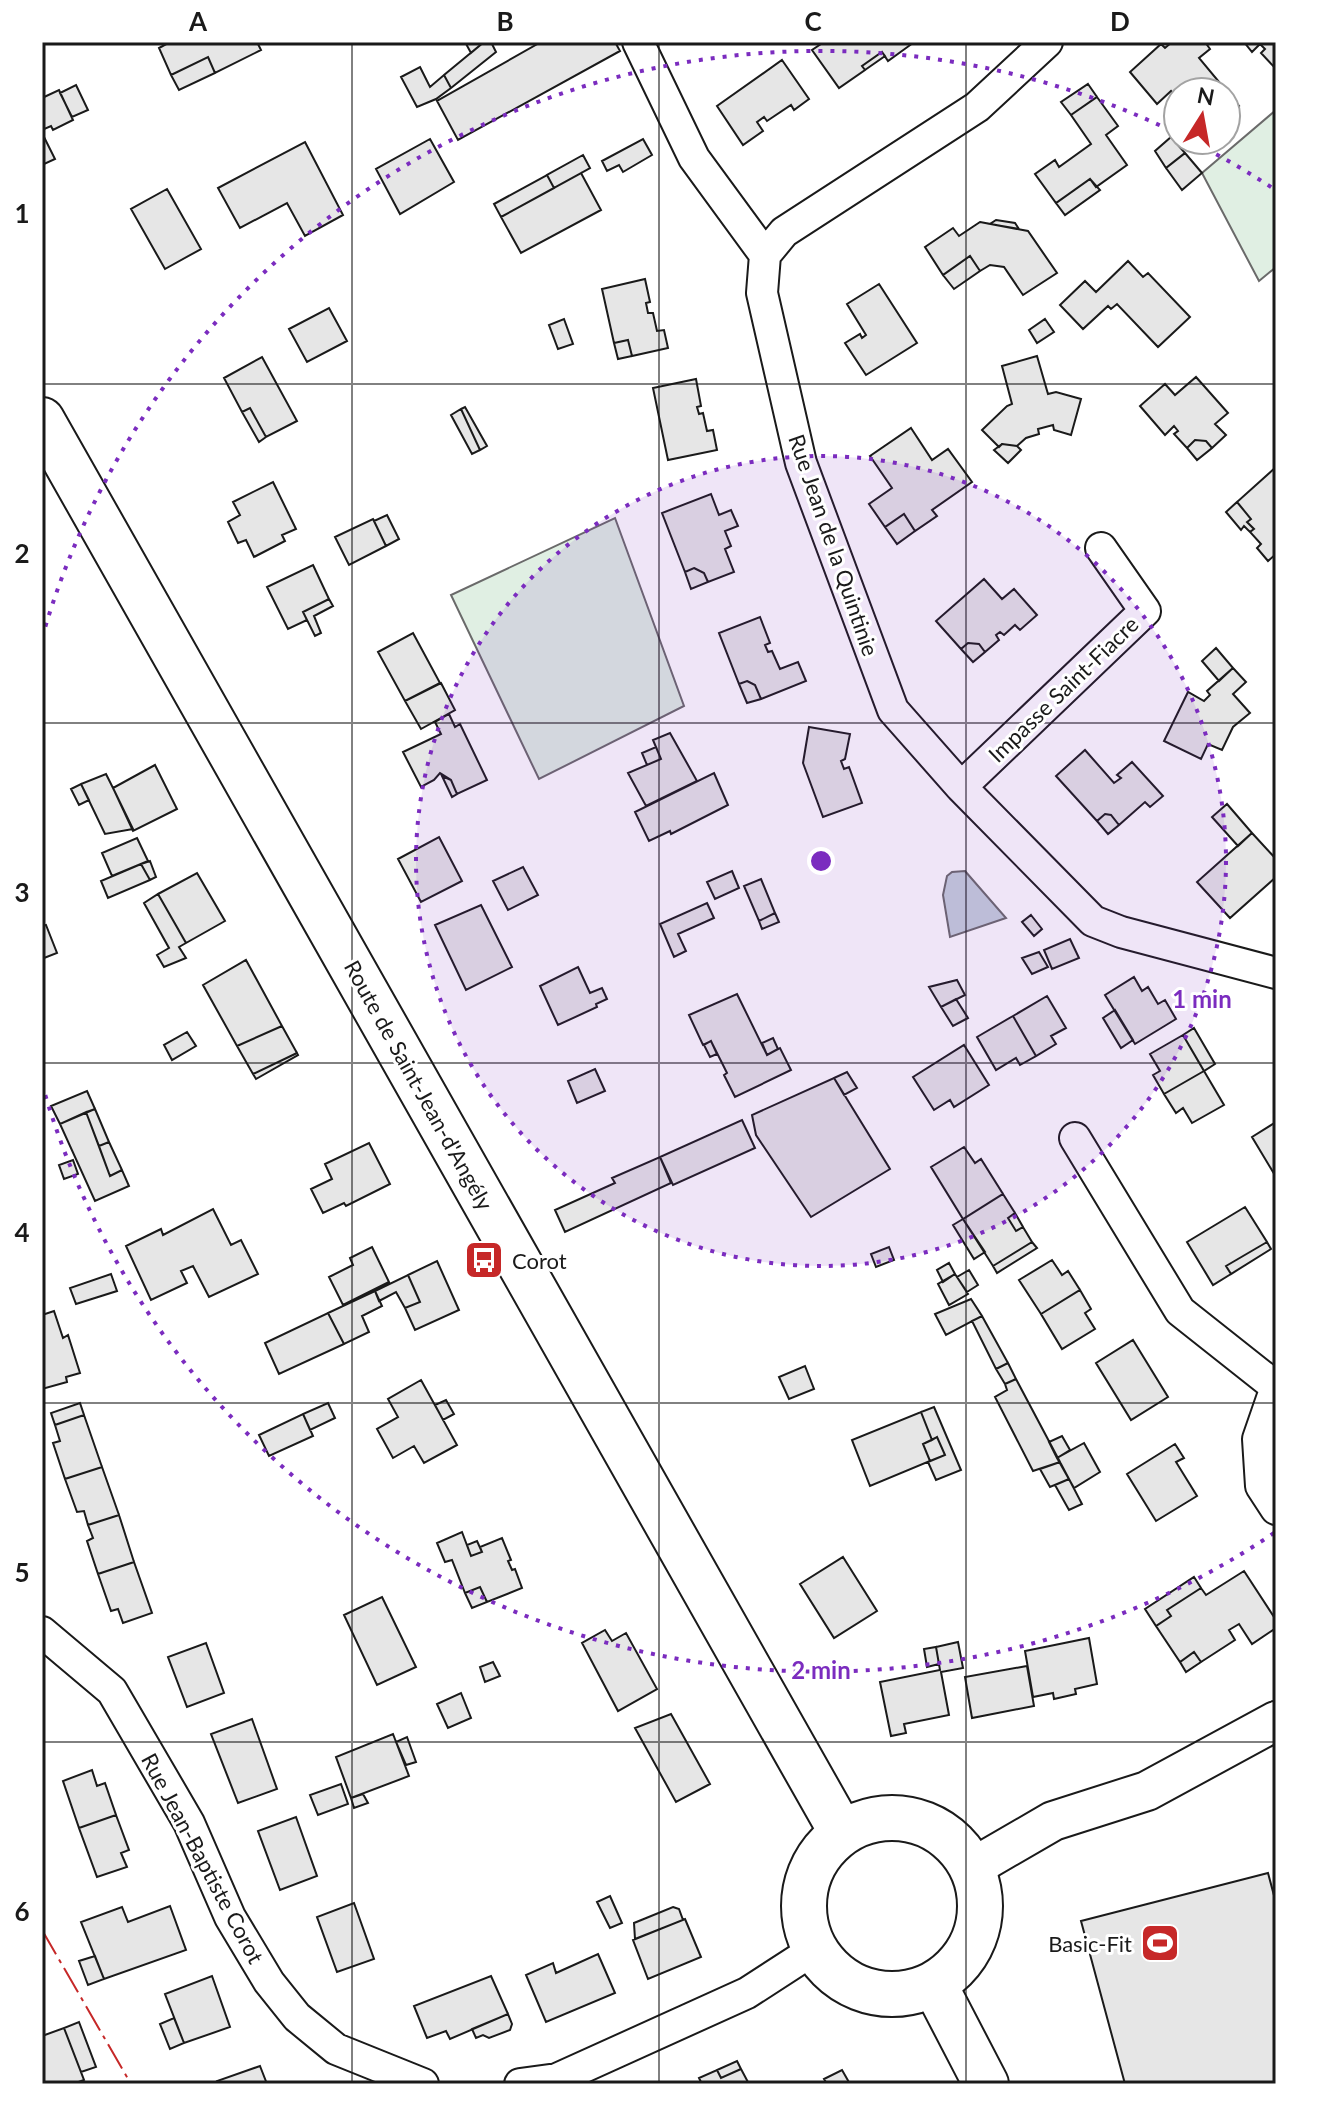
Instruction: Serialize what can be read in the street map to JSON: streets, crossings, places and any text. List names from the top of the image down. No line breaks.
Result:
{"streets":{"main road":["Route de Saint-Jean-d'Angély"],"street":["Rue Jean de la Quintinie","Impasse Saint-Fiacre","Rue Jean-Baptiste Corot"]},"crossings":[["Rue Jean de la Quintinie","Impasse Saint-Fiacre"]],"places":{"bus stop":["Corot"],"sports":["Basic-Fit"]},"north":"top","grid":{"columns":["A","B","C","D"],"rows":["1","2","3","4","5","6"]},"rings":["1 min","2 min"]}
